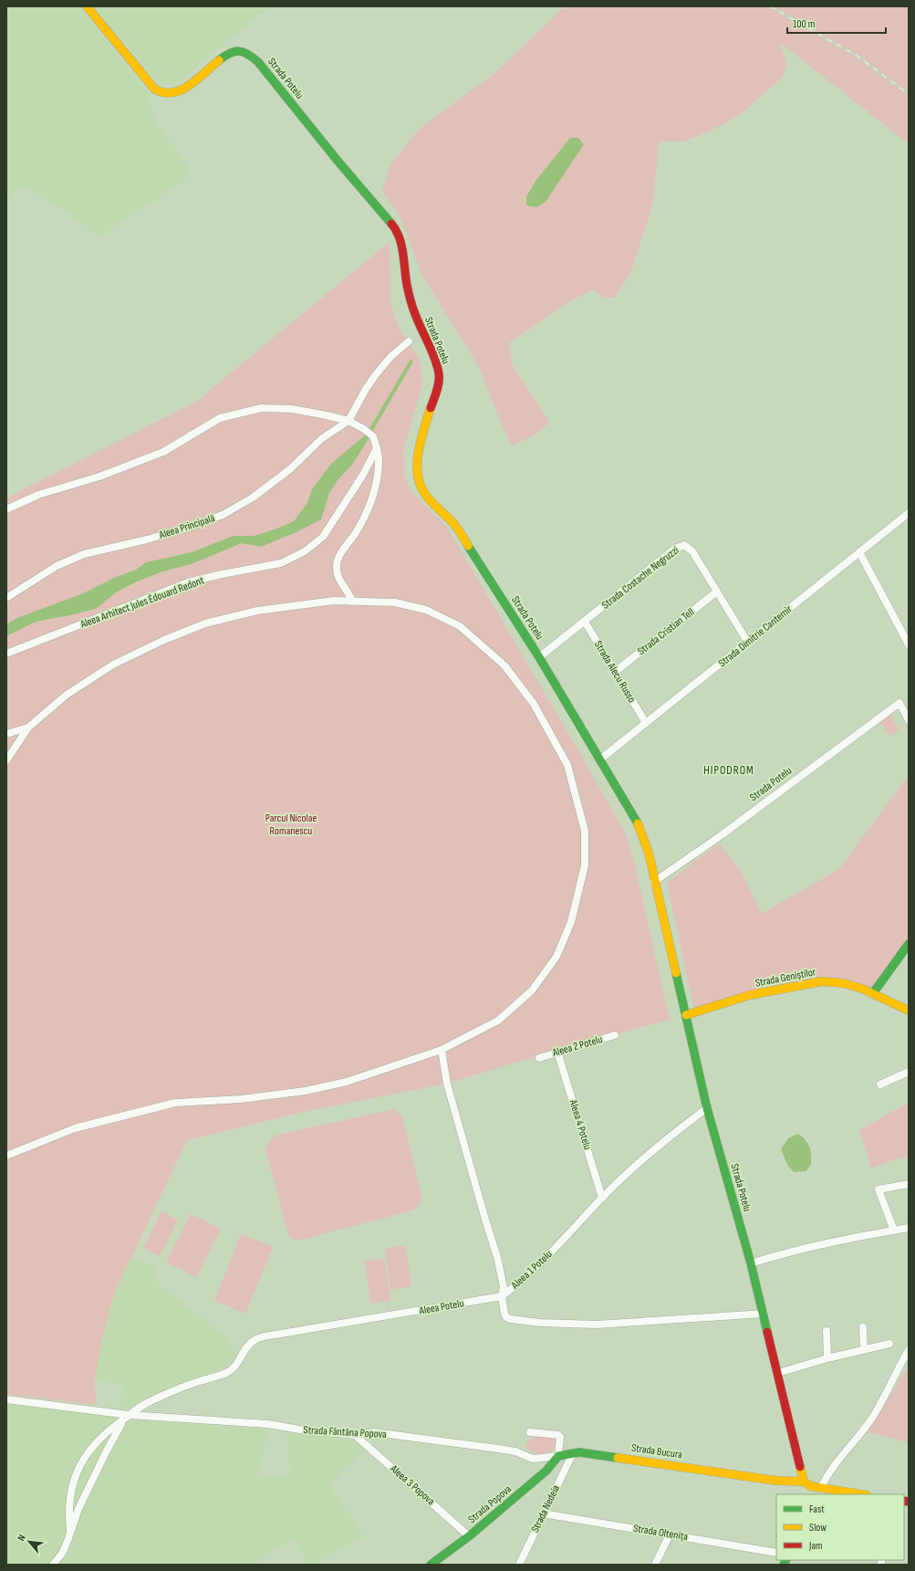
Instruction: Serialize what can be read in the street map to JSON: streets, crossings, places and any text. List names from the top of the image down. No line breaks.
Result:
{"streets":{"main road":["Strada Potelu","Strada Geniștilor","Strada Bucura","Strada Popova"],"street":["Aleea Principală","Strada Costache Negruzzi","Aleea Arhitect Jules Édouard Redont","Strada Cristian Tell","Strada Dimitrie Cantemir","Strada Alecu Russo","Aleea 2 Potelu","Aleea 4 Potelu","Aleea 1 Potelu","Aleea Potelu","Strada Fântâna Popova","Aleea 3 Popova","Strada Nedeia","Strada Oltenița"]},"crossings":[["Strada Potelu","Strada Costache Negruzzi"],["Strada Potelu","Strada Dimitrie Cantemir"],["Strada Potelu","Strada Geniștilor"],["Strada Potelu","Aleea 1 Potelu"],["Strada Potelu","Strada Bucura"],["Strada Costache Negruzzi","Strada Cristian Tell"],["Strada Costache Negruzzi","Strada Dimitrie Cantemir"],["Strada Costache Negruzzi","Strada Alecu Russo"],["Strada Cristian Tell","Strada Alecu Russo"],["Strada Dimitrie Cantemir","Strada Alecu Russo"],["Aleea 2 Potelu","Aleea 4 Potelu"],["Aleea 4 Potelu","Aleea 1 Potelu"],["Aleea 1 Potelu","Aleea Potelu"],["Aleea Potelu","Strada Fântâna Popova"],["Strada Fântâna Popova","Strada Bucura"],["Strada Fântâna Popova","Aleea 3 Popova"],["Strada Fântâna Popova","Strada Popova"],["Strada Bucura","Strada Popova"],["Strada Bucura","Strada Nedeia"],["Aleea 3 Popova","Strada Popova"],["Strada Nedeia","Strada Oltenița"]],"districts":["HIPODROM"],"parks":["Parcul Nicolae Romanescu"],"legend":["Fast","Slow","Jam"],"scale_bar":"100 m","north":"top left"}
